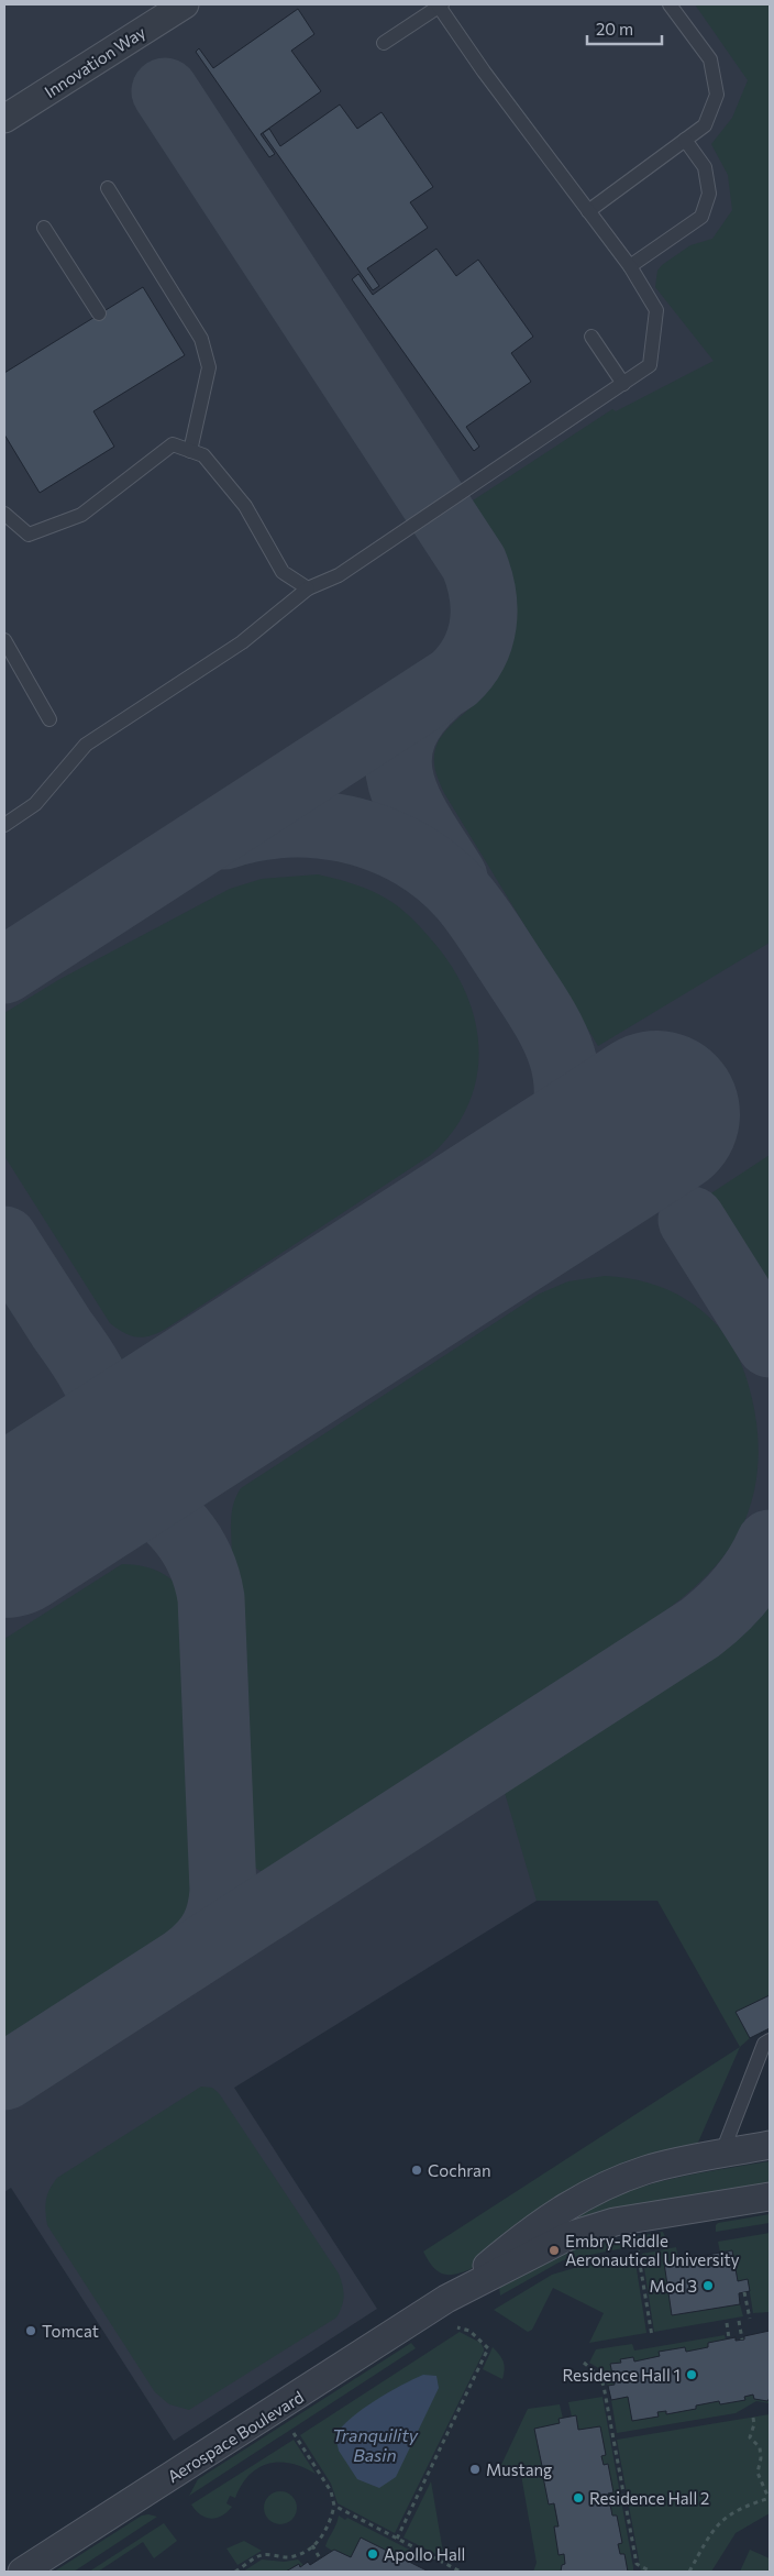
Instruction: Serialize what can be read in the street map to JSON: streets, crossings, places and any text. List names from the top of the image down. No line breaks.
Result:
{"streets":{"street":["Innovation Way","Aerospace Boulevard"]},"water":["Tranquility Basin"],"places":["Cochran","Embry-Riddle Aeronautical University","Mod 3","Tomcat","Residence Hall 1","Mustang","Residence Hall 2","Apollo Hall"],"scale_bar":"20 m"}
